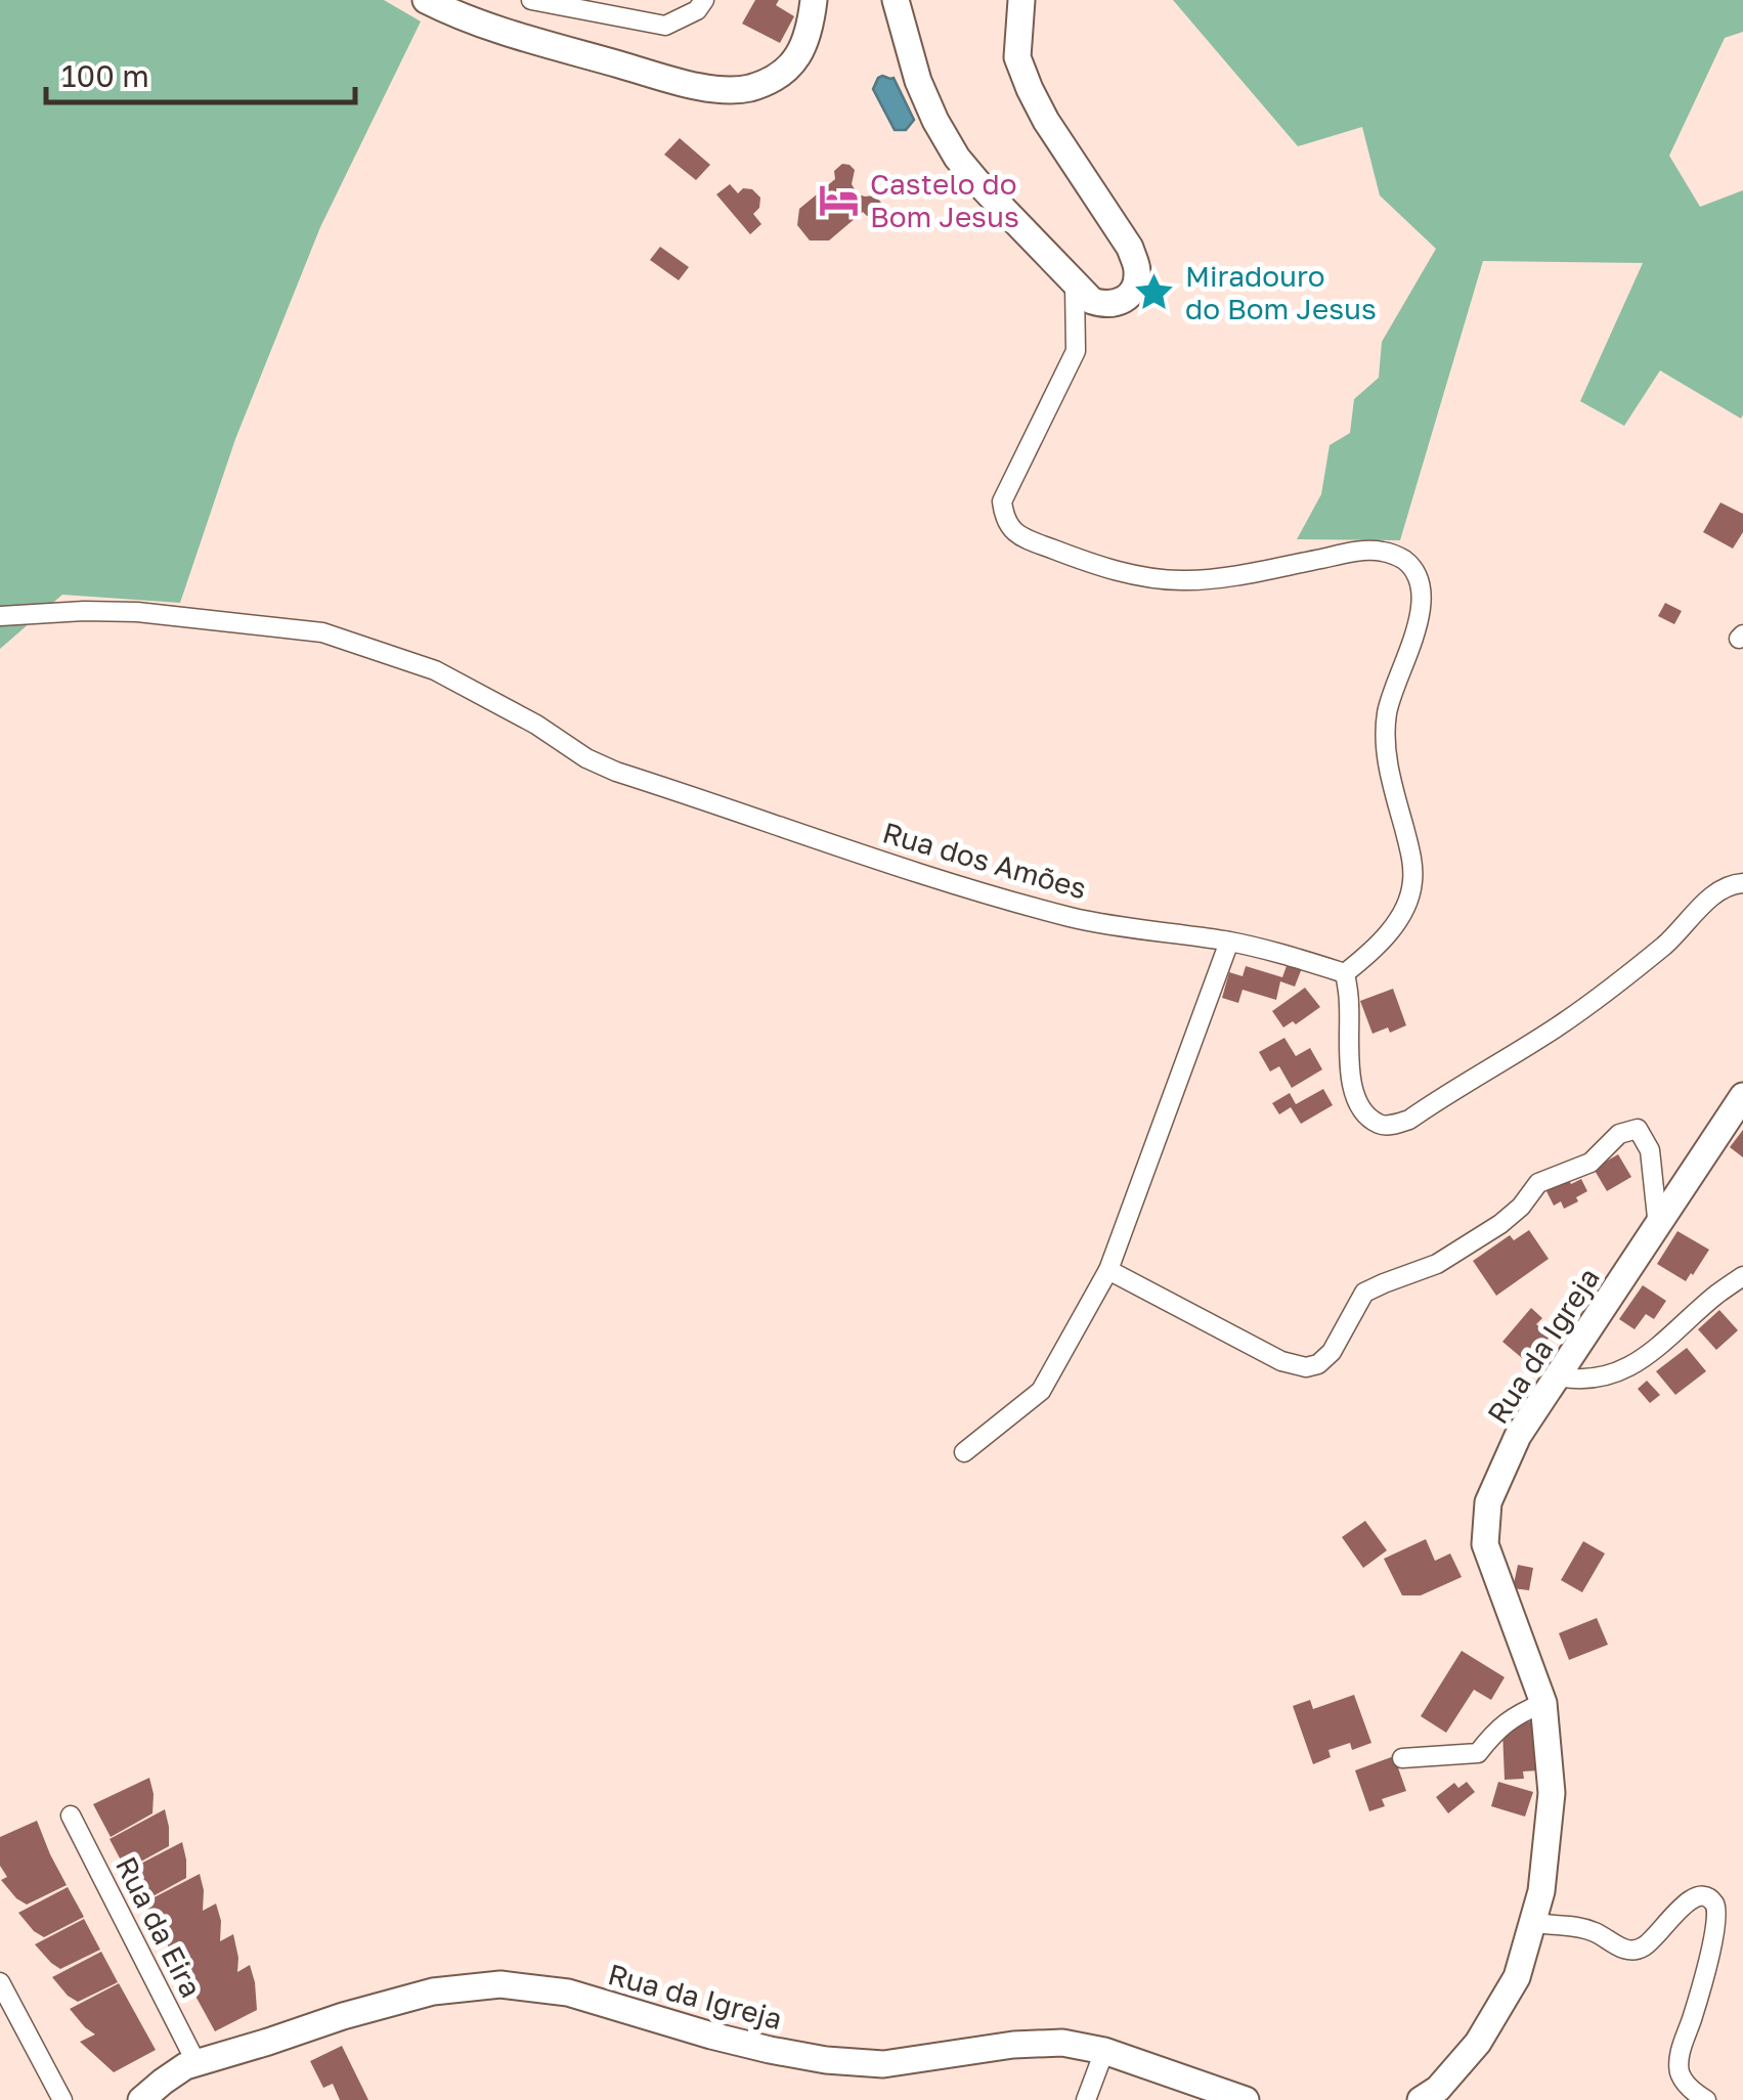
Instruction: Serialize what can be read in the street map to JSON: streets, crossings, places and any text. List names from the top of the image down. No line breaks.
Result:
{"streets":{"street":["Rua dos Amões","Rua da Igreja","Rua da Eira"]},"crossings":[["Rua da Igreja","Rua da Eira"]],"places":{"hotel":["Castelo do Bom Jesus"],"place":["Miradouro do Bom Jesus"]},"scale_bar":"100 m"}
